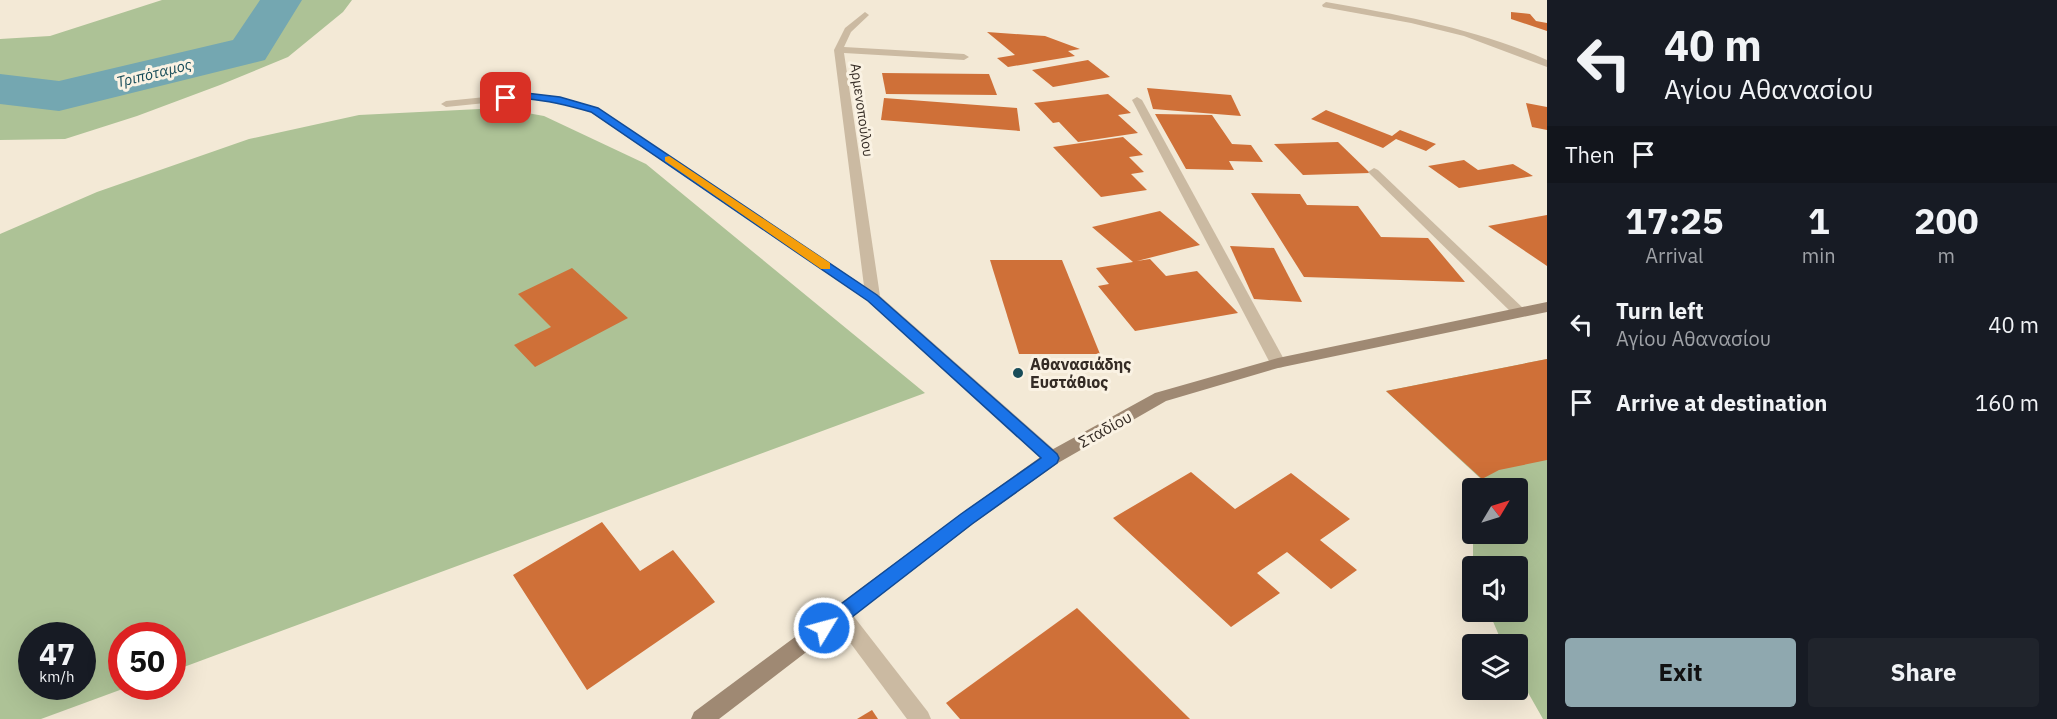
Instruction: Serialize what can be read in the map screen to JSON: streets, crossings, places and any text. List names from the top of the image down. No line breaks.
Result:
{"streets":{"main road":["Σταδίου"],"street":["Αρμενοπούλου"]},"water":["Τριπόταμος"],"places":["Αθανασιάδης Ευστάθιος"],"north":"top right","page":{"turn":["40 m","Αγίου Αθανασίου"],"then":"Then","eta":["17:25","Arrival","1","min","200","m"],"list":[{"name":"Turn left","note":"Αγίου Αθανασίου","value":"40 m"},{"name":"Arrive at destination","value":"160 m"}],"speed":"47 km/h","limit":"50","buttons":["Exit","Share"]}}
